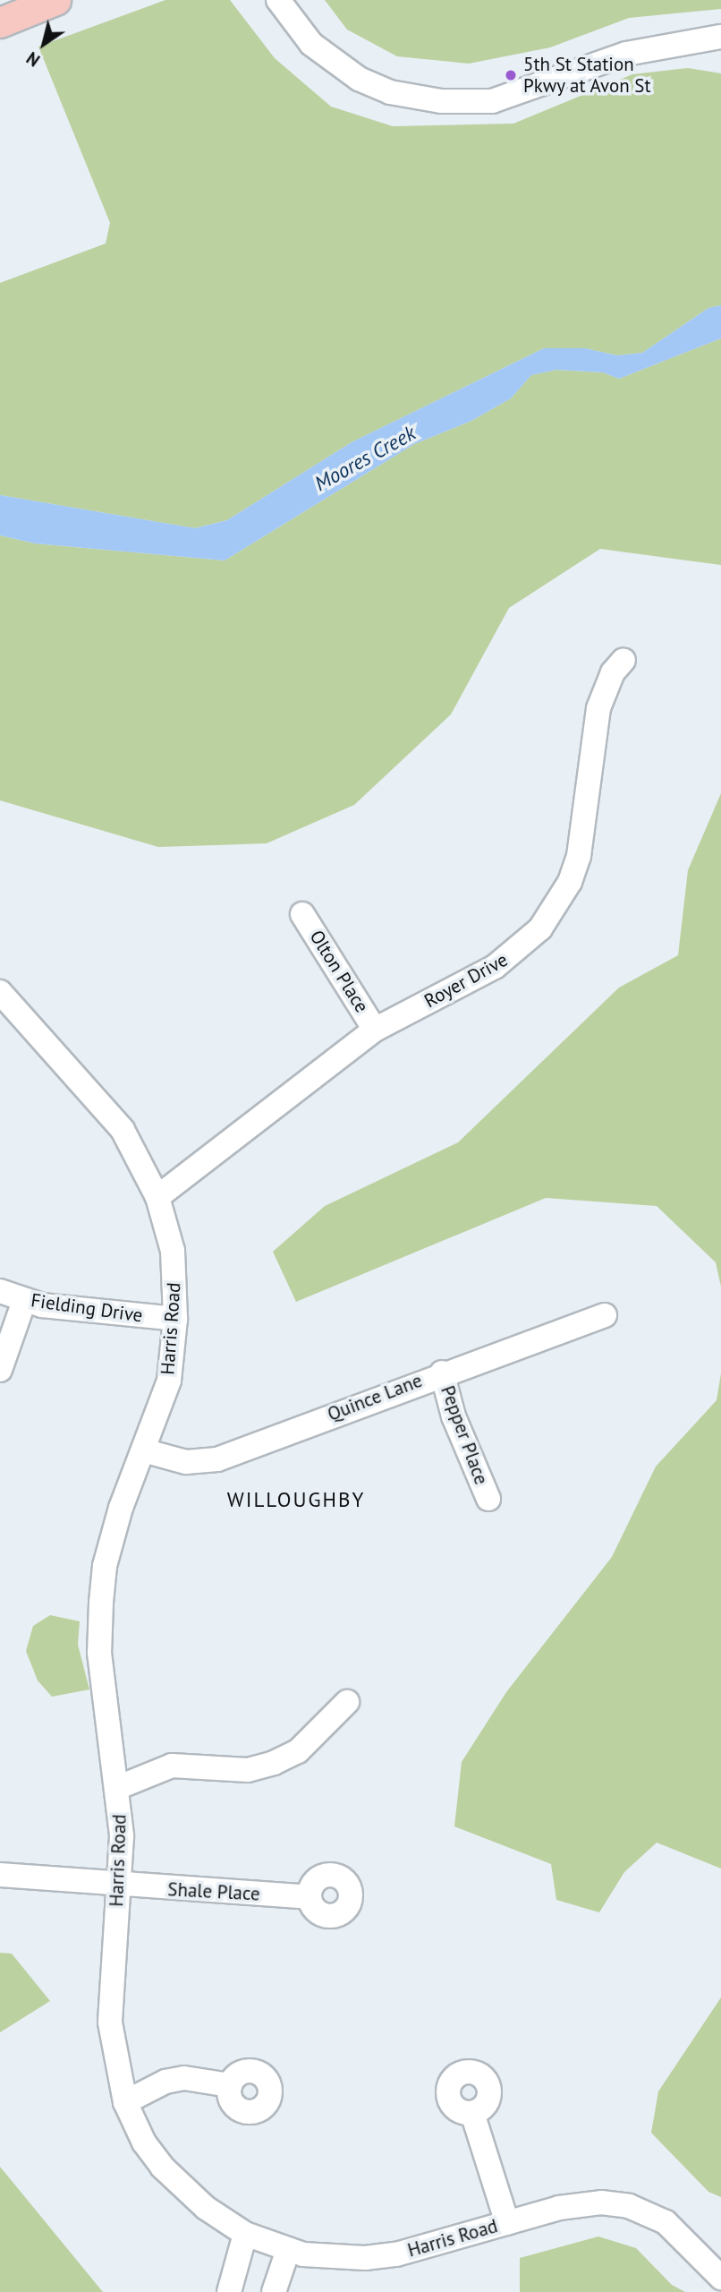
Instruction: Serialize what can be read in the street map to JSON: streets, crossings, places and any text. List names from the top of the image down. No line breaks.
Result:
{"streets":{"street":["Olton Place","Royer Drive","Fielding Drive","Harris Road","Quince Lane","Pepper Place","Shale Place"]},"crossings":[["Olton Place","Royer Drive"],["Royer Drive","Harris Road"],["Fielding Drive","Harris Road"],["Harris Road","Quince Lane"],["Harris Road","Shale Place"],["Quince Lane","Pepper Place"]],"districts":["WILLOUGHBY"],"water":["Moores Creek"],"places":["5th St Station Pkwy at Avon St"],"north":"bottom left"}
